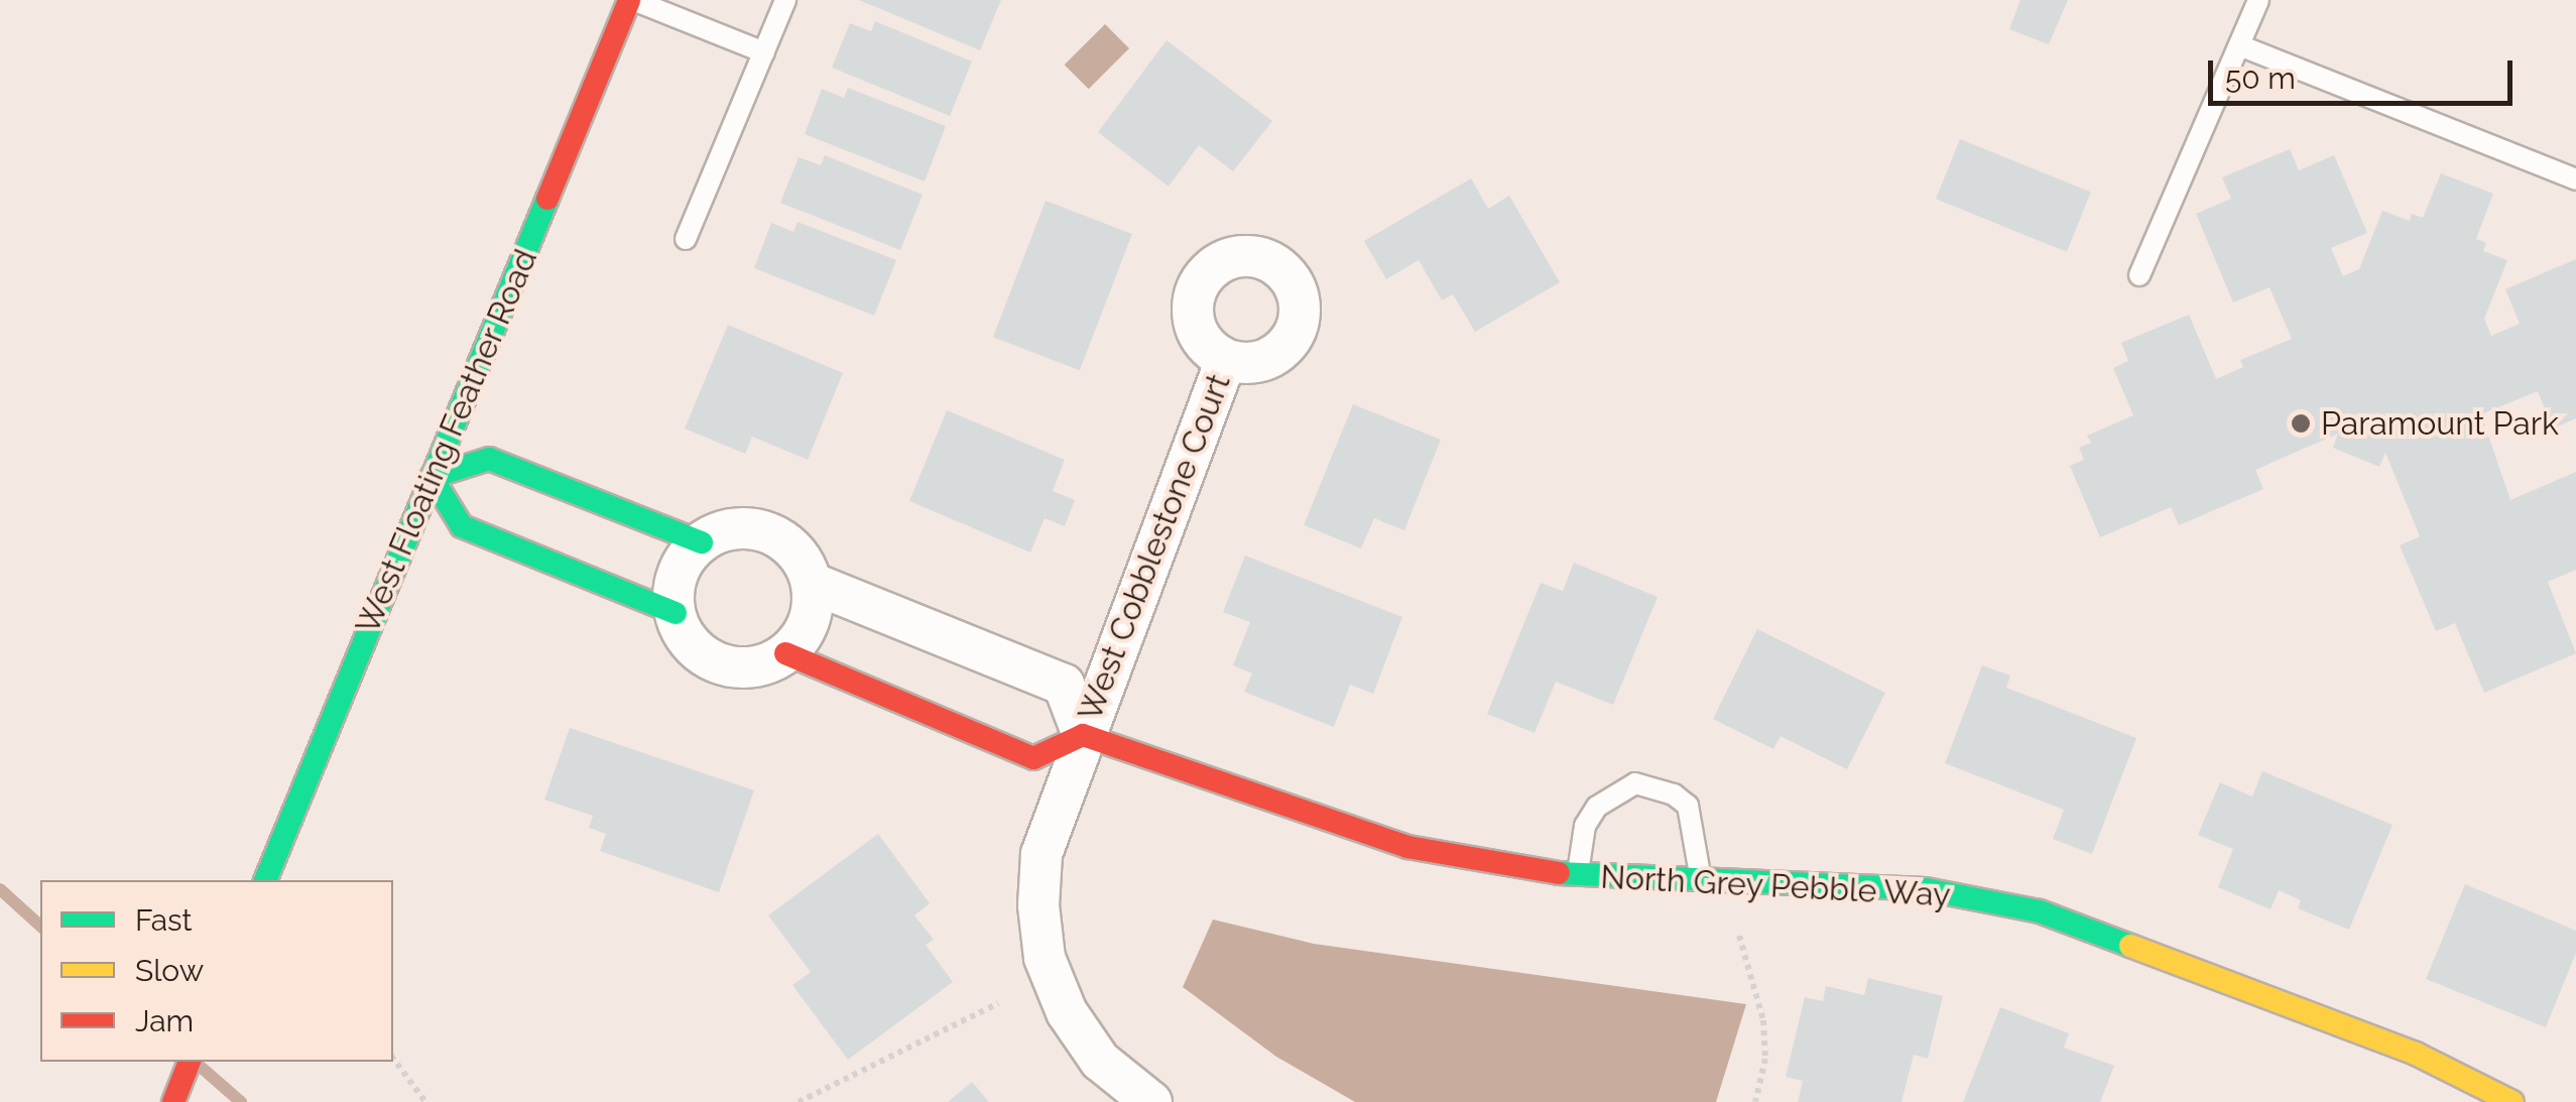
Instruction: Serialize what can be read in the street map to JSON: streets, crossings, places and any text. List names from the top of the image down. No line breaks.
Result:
{"streets":{"street":["West Floating Feather Road","West Cobblestone Court","North Grey Pebble Way"]},"crossings":[["West Cobblestone Court","North Grey Pebble Way"]],"places":["Paramount Park"],"legend":["Fast","Slow","Jam"],"scale_bar":"50 m"}
